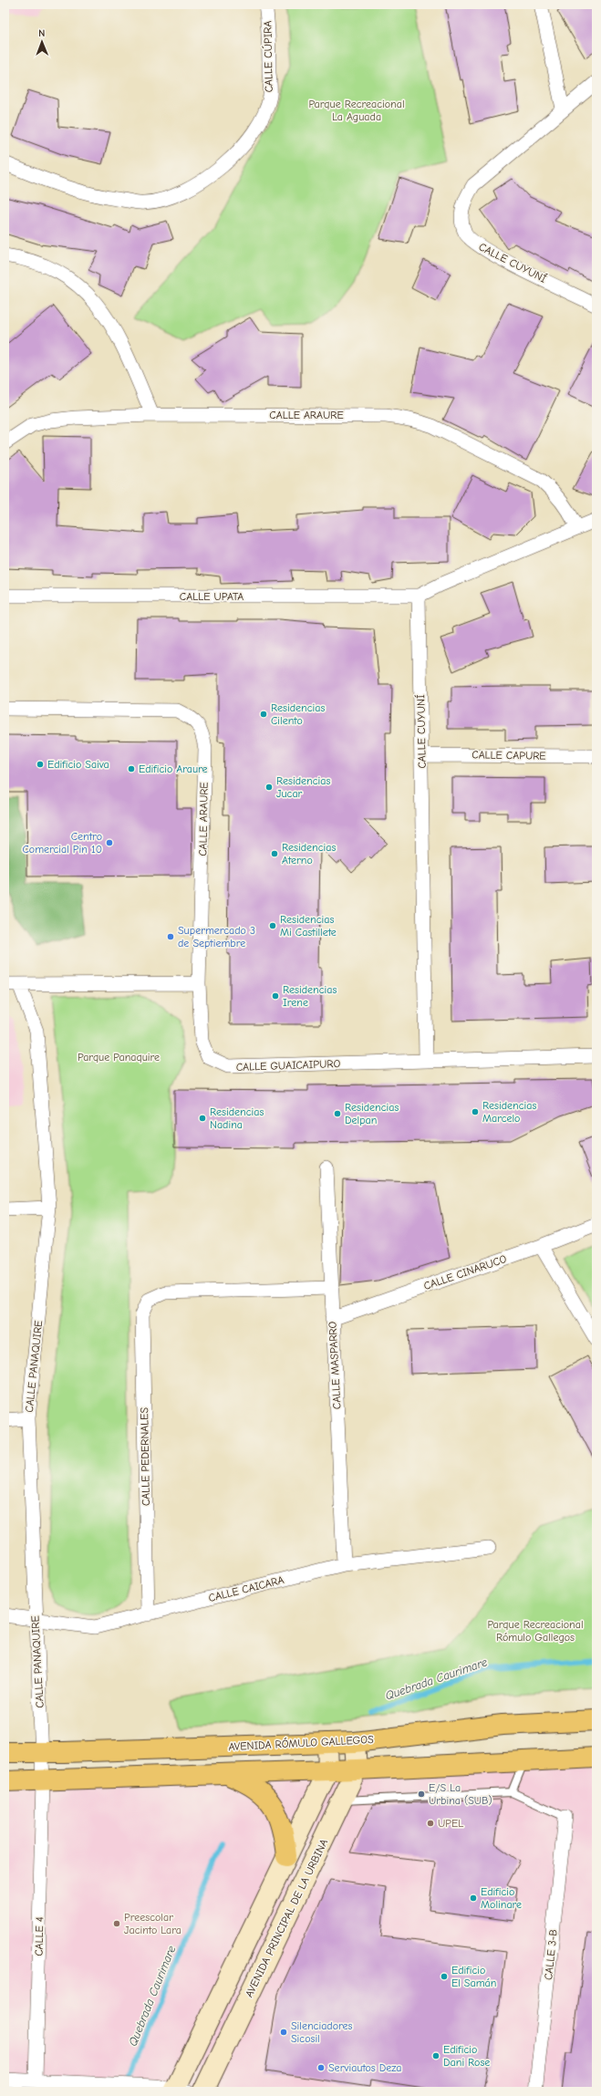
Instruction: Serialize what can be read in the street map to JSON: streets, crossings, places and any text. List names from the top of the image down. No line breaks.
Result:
{"streets":{"main road":["AVENIDA RÓMULO GALLEGOS","AVENIDA PRINCIPAL DE LA URBINA"],"street":["CALLE CÚPIRA","CALLE CUYUNÍ","CALLE ARAURE","CALLE UPATA","CALLE CAPURE","CALLE GUAICAIPURO","CALLE CINARUCO","CALLE MASPARRO","CALLE PANAQUIRE","CALLE PEDERNALES","CALLE CAICARA","CALLE 4","CALLE 3-B"]},"crossings":[["CALLE CUYUNÍ","CALLE UPATA"],["CALLE CUYUNÍ","CALLE CAPURE"],["CALLE CUYUNÍ","CALLE GUAICAIPURO"],["CALLE ARAURE","CALLE GUAICAIPURO"],["CALLE CINARUCO","CALLE MASPARRO"],["CALLE MASPARRO","CALLE PEDERNALES"],["CALLE MASPARRO","CALLE CAICARA"],["CALLE PANAQUIRE","CALLE CAICARA"],["CALLE PANAQUIRE","AVENIDA RÓMULO GALLEGOS"],["CALLE PANAQUIRE","CALLE 4"],["CALLE PEDERNALES","CALLE CAICARA"],["AVENIDA RÓMULO GALLEGOS","AVENIDA PRINCIPAL DE LA URBINA"]],"water":["Quebrada Caurimare"],"parks":["Parque Recreacional La Aguada","Parque Panaquire","Parque Recreacional Rómulo Gallegos"],"places":["Residencias Cilento","Edificio Saiva","Edificio Araure","Residencias Jucar","Centro Comercial Pin 10","Residencias Aterno","Residencias Mi Castillete","Supermercado 3 de Septiembre","Residencias Irene","Residencias Marcelo","Residencias Delpan","Residencias Nadina","E/S La Urbina (SUB)","UPEL","Edificio Molinare","Preescolar Jacinto Lara","Edificio El Samán","Silenciadores Sicosil","Edificio Dani Rose","Serviautos Deza"],"north":"top"}
